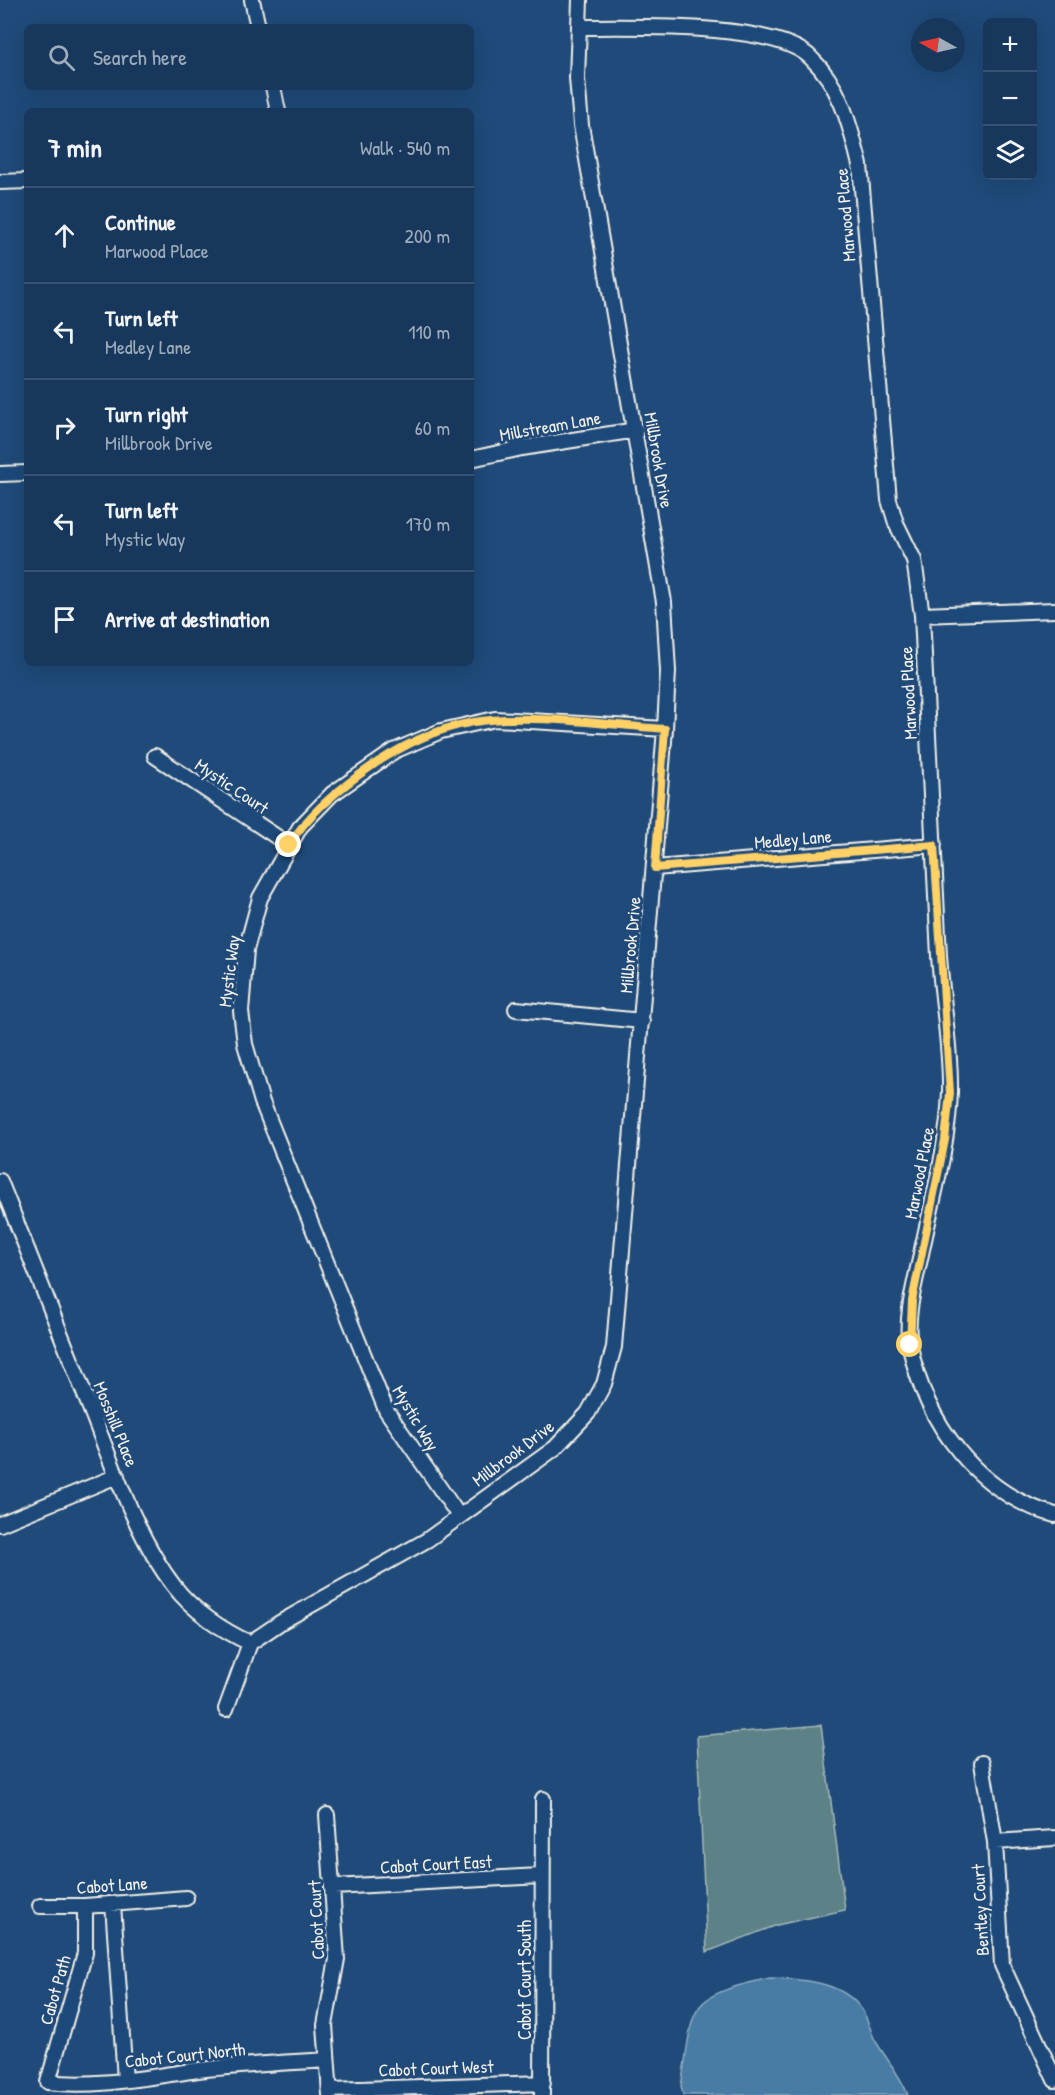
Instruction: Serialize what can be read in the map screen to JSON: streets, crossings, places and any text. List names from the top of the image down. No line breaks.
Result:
{"streets":{"street":["Marwood Place","Millstream Lane","Millbrook Drive","Mystic Court","Medley Lane","Mystic Way","Mosshill Place","Cabot Court East","Cabot Lane","Bentley Court","Cabot Court","Cabot Court South","Cabot Path","Cabot Court North","Cabot Court West"]},"crossings":[["Marwood Place","Millbrook Drive"],["Marwood Place","Medley Lane"],["Millstream Lane","Millbrook Drive"],["Millbrook Drive","Medley Lane"],["Millbrook Drive","Mystic Way"],["Millbrook Drive","Mosshill Place"],["Mystic Court","Mystic Way"],["Cabot Court East","Cabot Court"],["Cabot Court East","Cabot Court South"],["Cabot Lane","Cabot Path"],["Cabot Court","Cabot Court North"],["Cabot Court","Cabot Court West"],["Cabot Court South","Cabot Court West"],["Cabot Path","Cabot Court North"]],"north":"left","page":{"map_buttons":["+","−"],"search":"Search here","heading":["7 min","Walk · 540 m"],"list":[["Continue","Marwood Place","200 m"],["Turn left","Medley Lane","110 m"],["Turn right","Millbrook Drive","60 m"],["Turn left","Mystic Way","170 m"],"Arrive at destination"]}}
